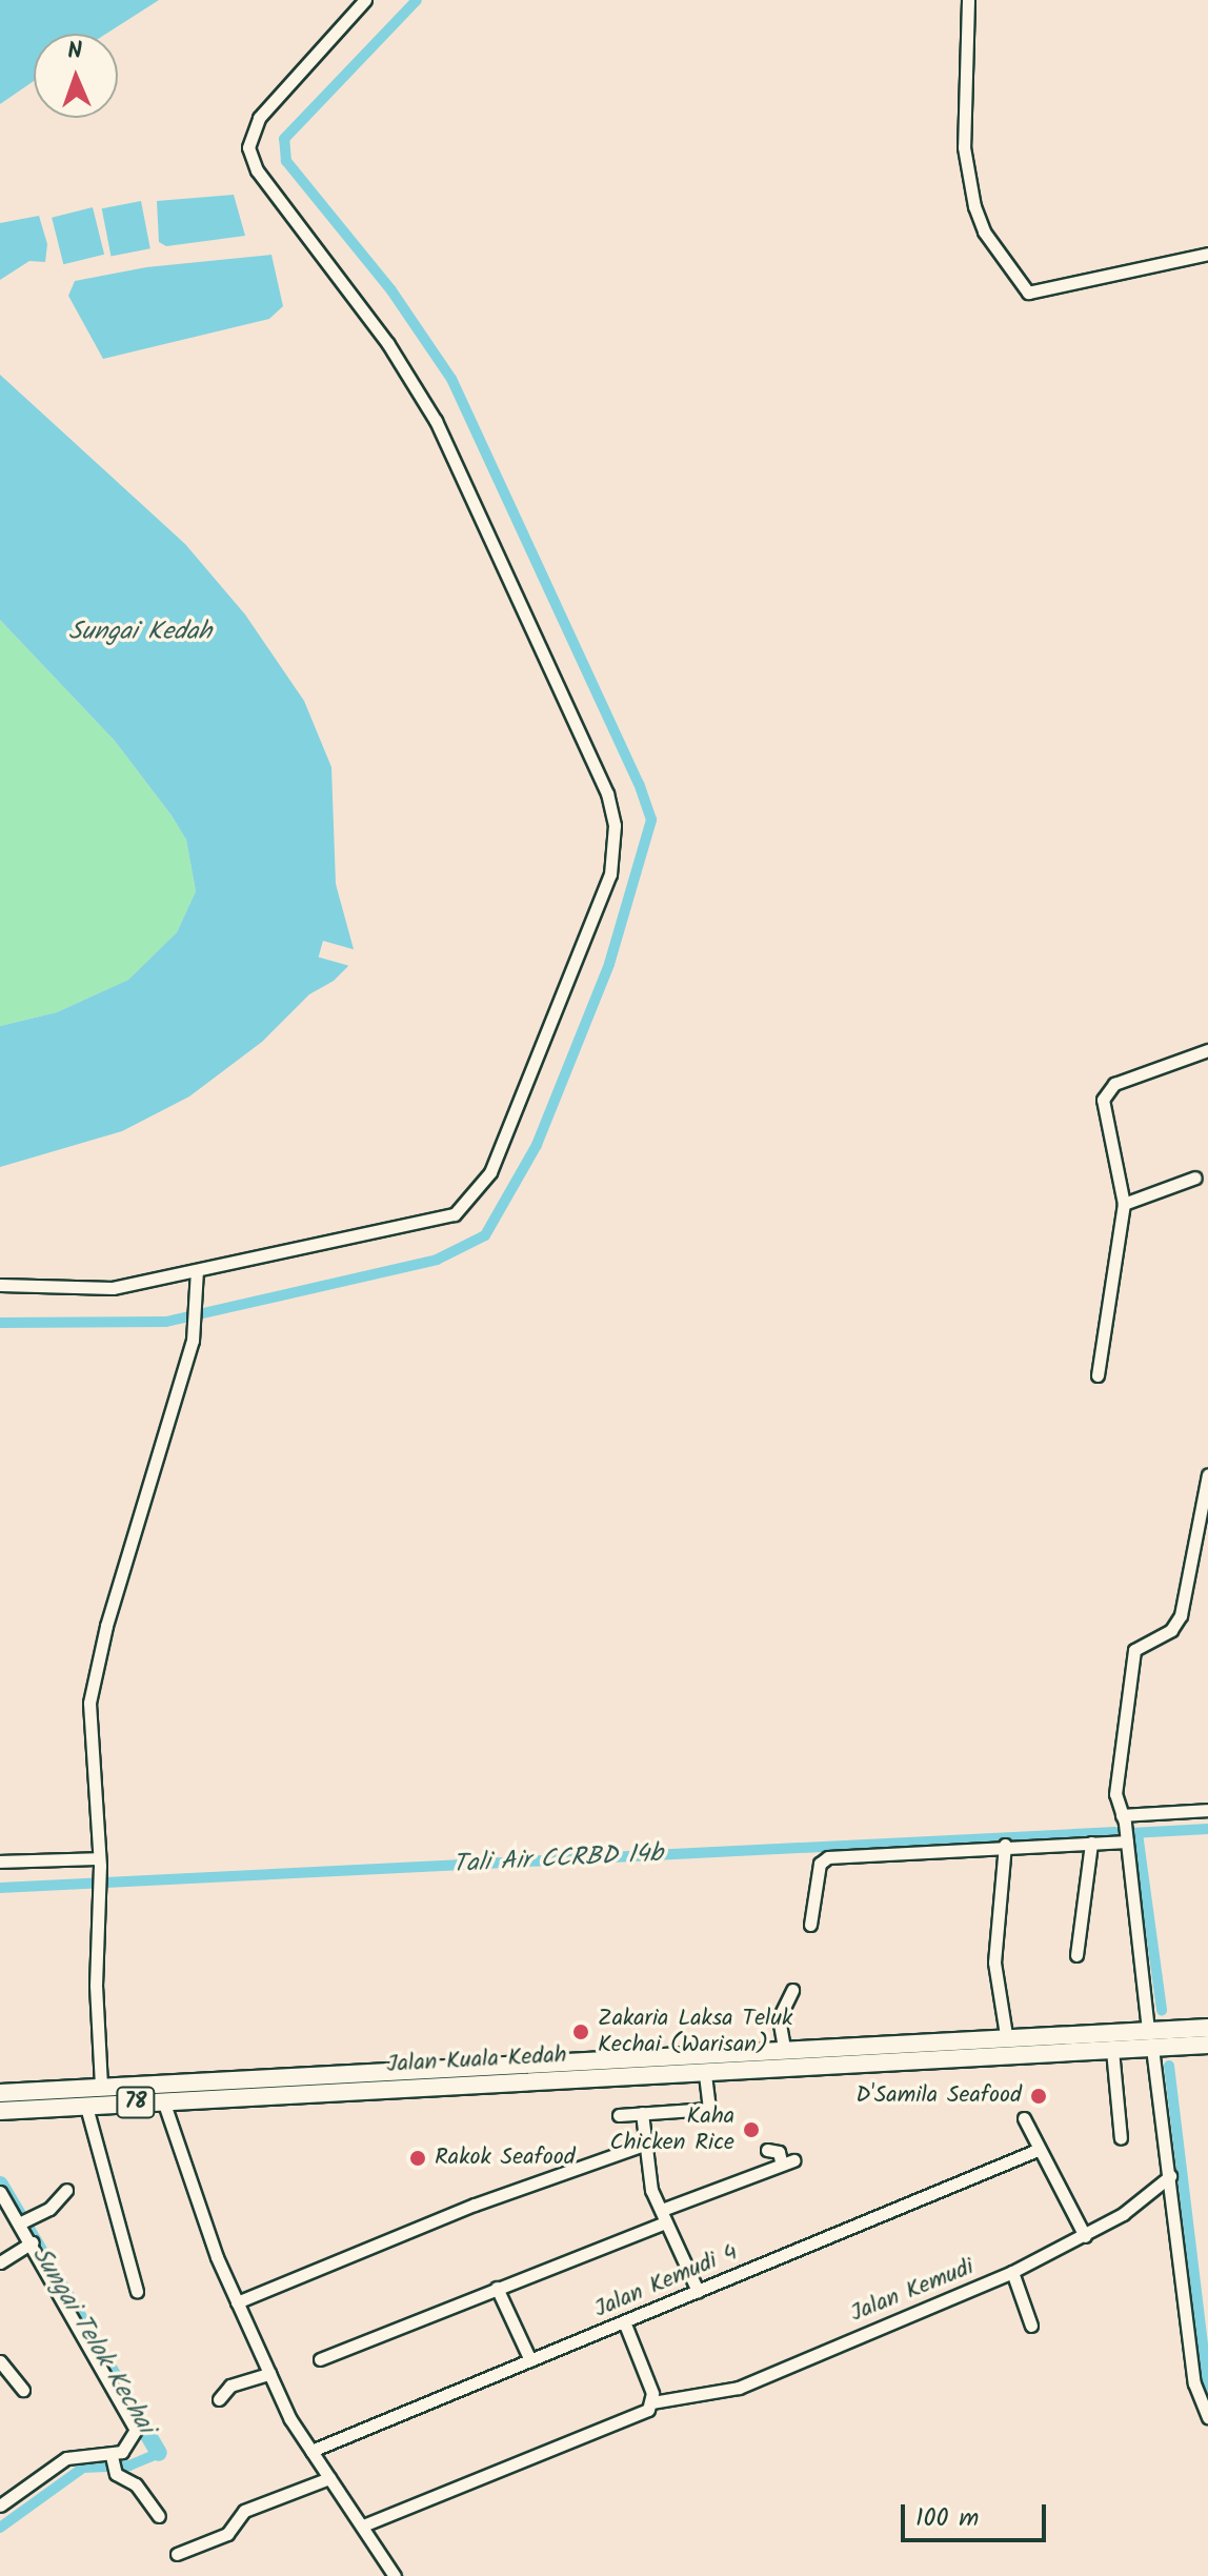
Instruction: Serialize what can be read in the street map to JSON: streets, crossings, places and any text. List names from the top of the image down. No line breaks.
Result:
{"streets":{"main road":["Jalan Kuala Kedah","78"],"street":["Jalan Kemudi 4","Jalan Kemudi"]},"water":["Sungai Kedah","Tali Air CCRBD 14b","Sungai Telok Kechai"],"places":["Zakaria Laksa Teluk Kechai (Warisan)","D'Samila Seafood","Kaha Chicken Rice","Rakok Seafood"],"scale_bar":"100 m","north":"top"}
